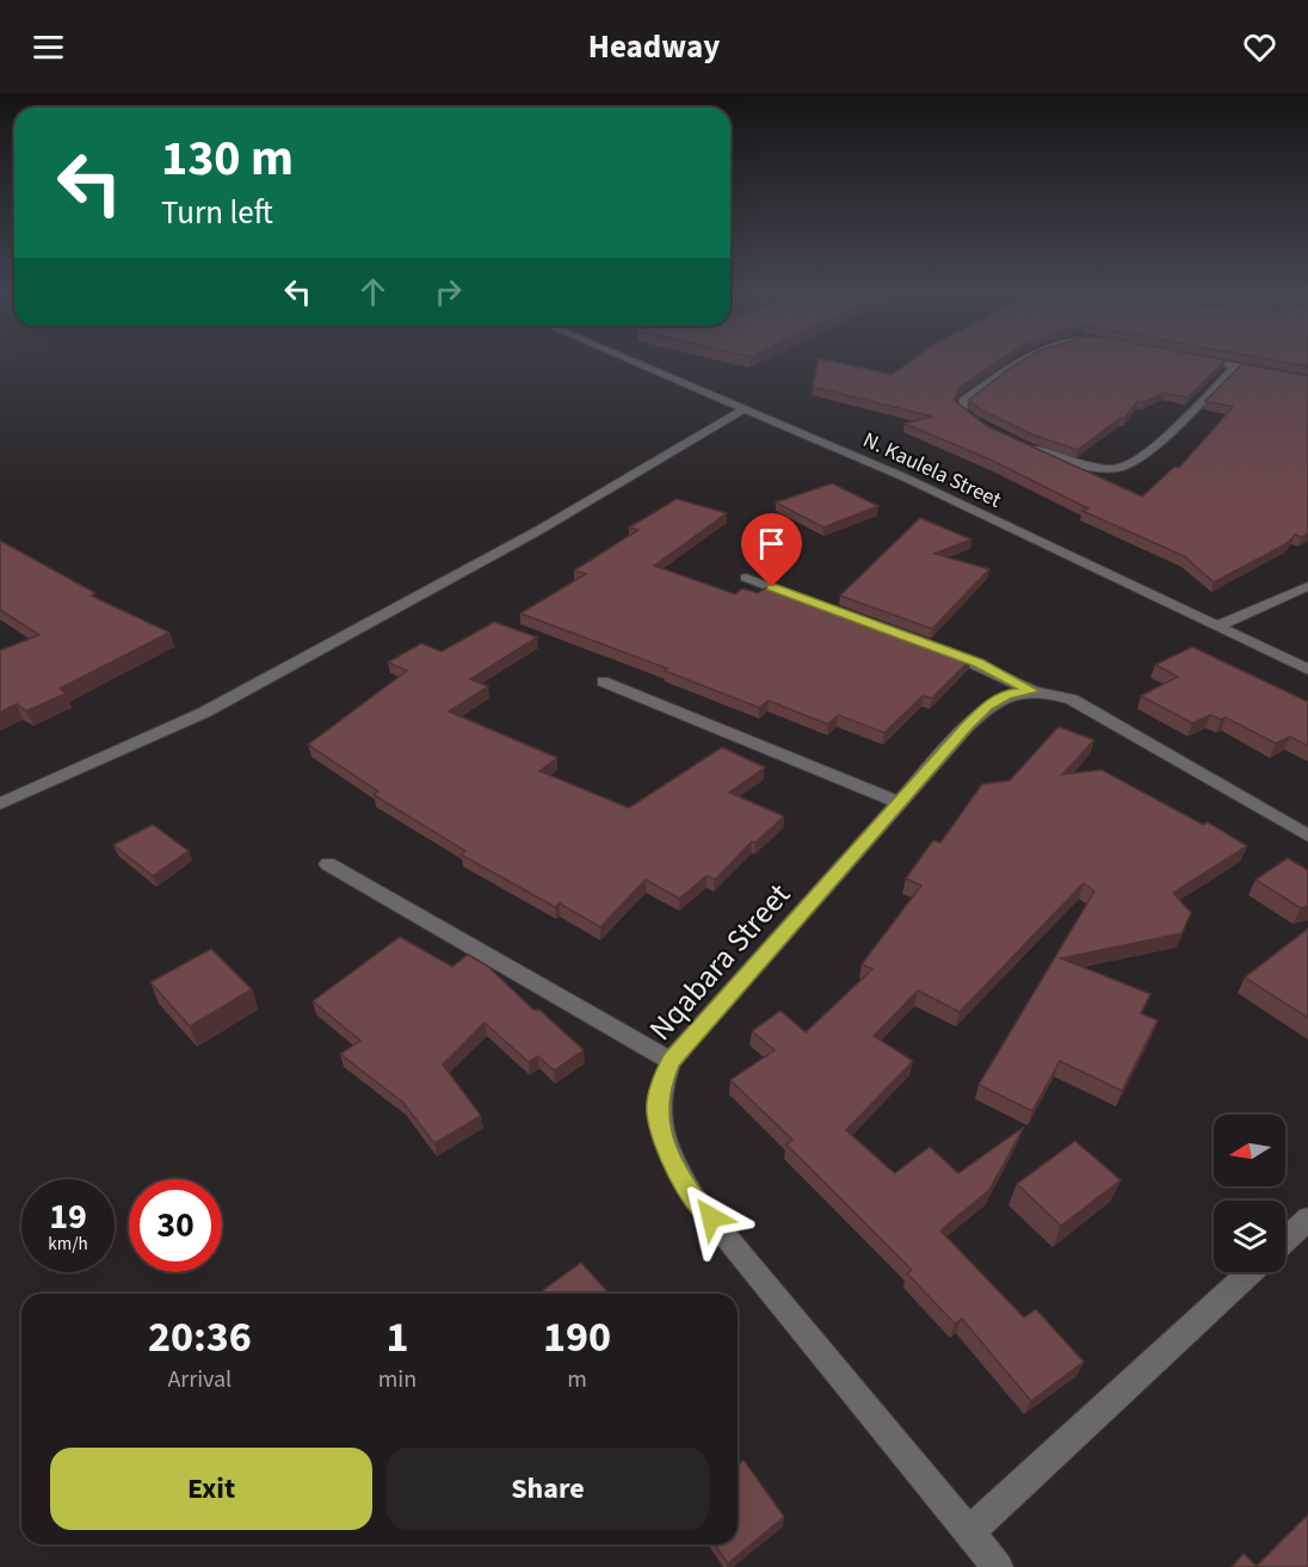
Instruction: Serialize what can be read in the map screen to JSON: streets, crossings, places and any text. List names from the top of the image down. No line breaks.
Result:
{"streets":{"street":["N. Kaulela Street","Nqabara Street"]},"north":"left","page":{"header":"Headway","turn":["130 m","Turn left"],"speed":"19 km/h","limit":"30","eta":["20:36","Arrival","1","min","190","m"],"buttons":["Exit","Share"]}}
